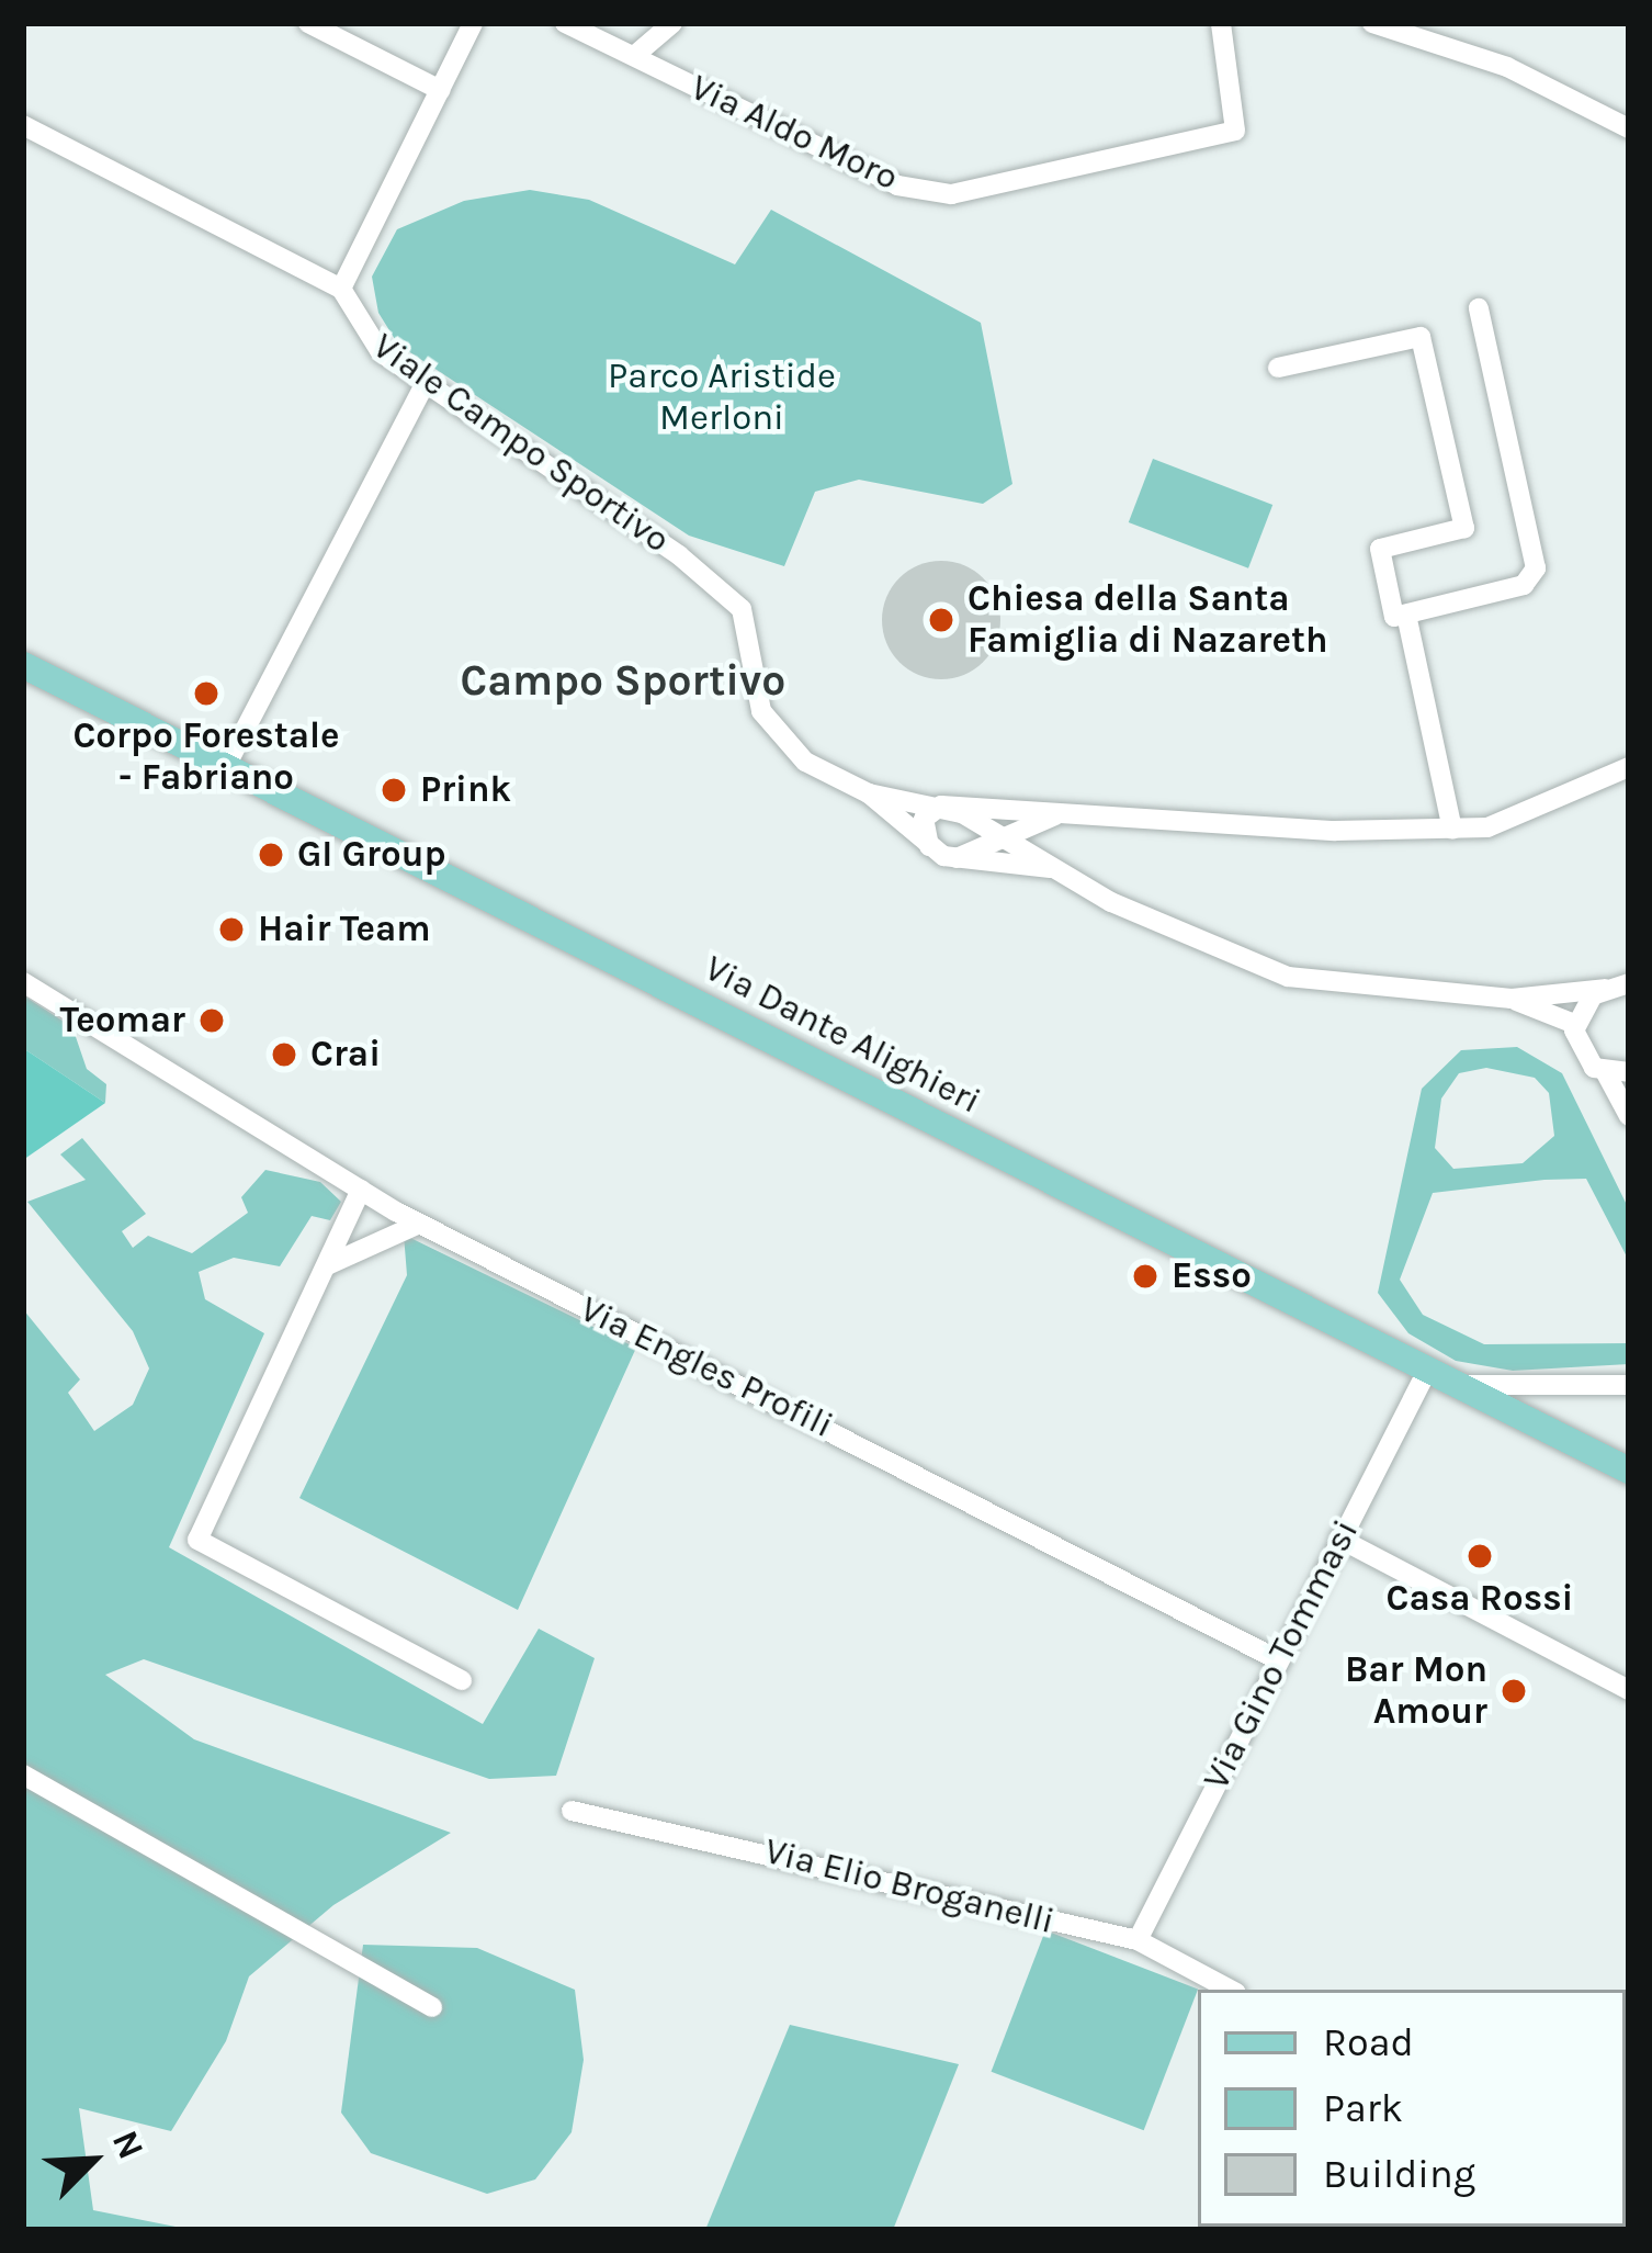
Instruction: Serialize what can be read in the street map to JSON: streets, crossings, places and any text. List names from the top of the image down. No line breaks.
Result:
{"streets":{"main road":["Via Dante Alighieri"],"street":["Via Aldo Moro","Viale Campo Sportivo","Via Engles Profili","Via Gino Tommasi","Via Elio Broganelli"]},"crossings":[["Via Dante Alighieri","Via Gino Tommasi"],["Via Engles Profili","Via Gino Tommasi"],["Via Gino Tommasi","Via Elio Broganelli"]],"districts":["Campo Sportivo"],"parks":["Parco Aristide Merloni"],"places":["Chiesa della Santa Famiglia di Nazareth","Corpo Forestale - Fabriano","Prink","GI Group","Hair Team","Teomar","Crai","Esso","Casa Rossi","Bar Mon Amour"],"legend":["Road","Park","Building"],"north":"top right"}
